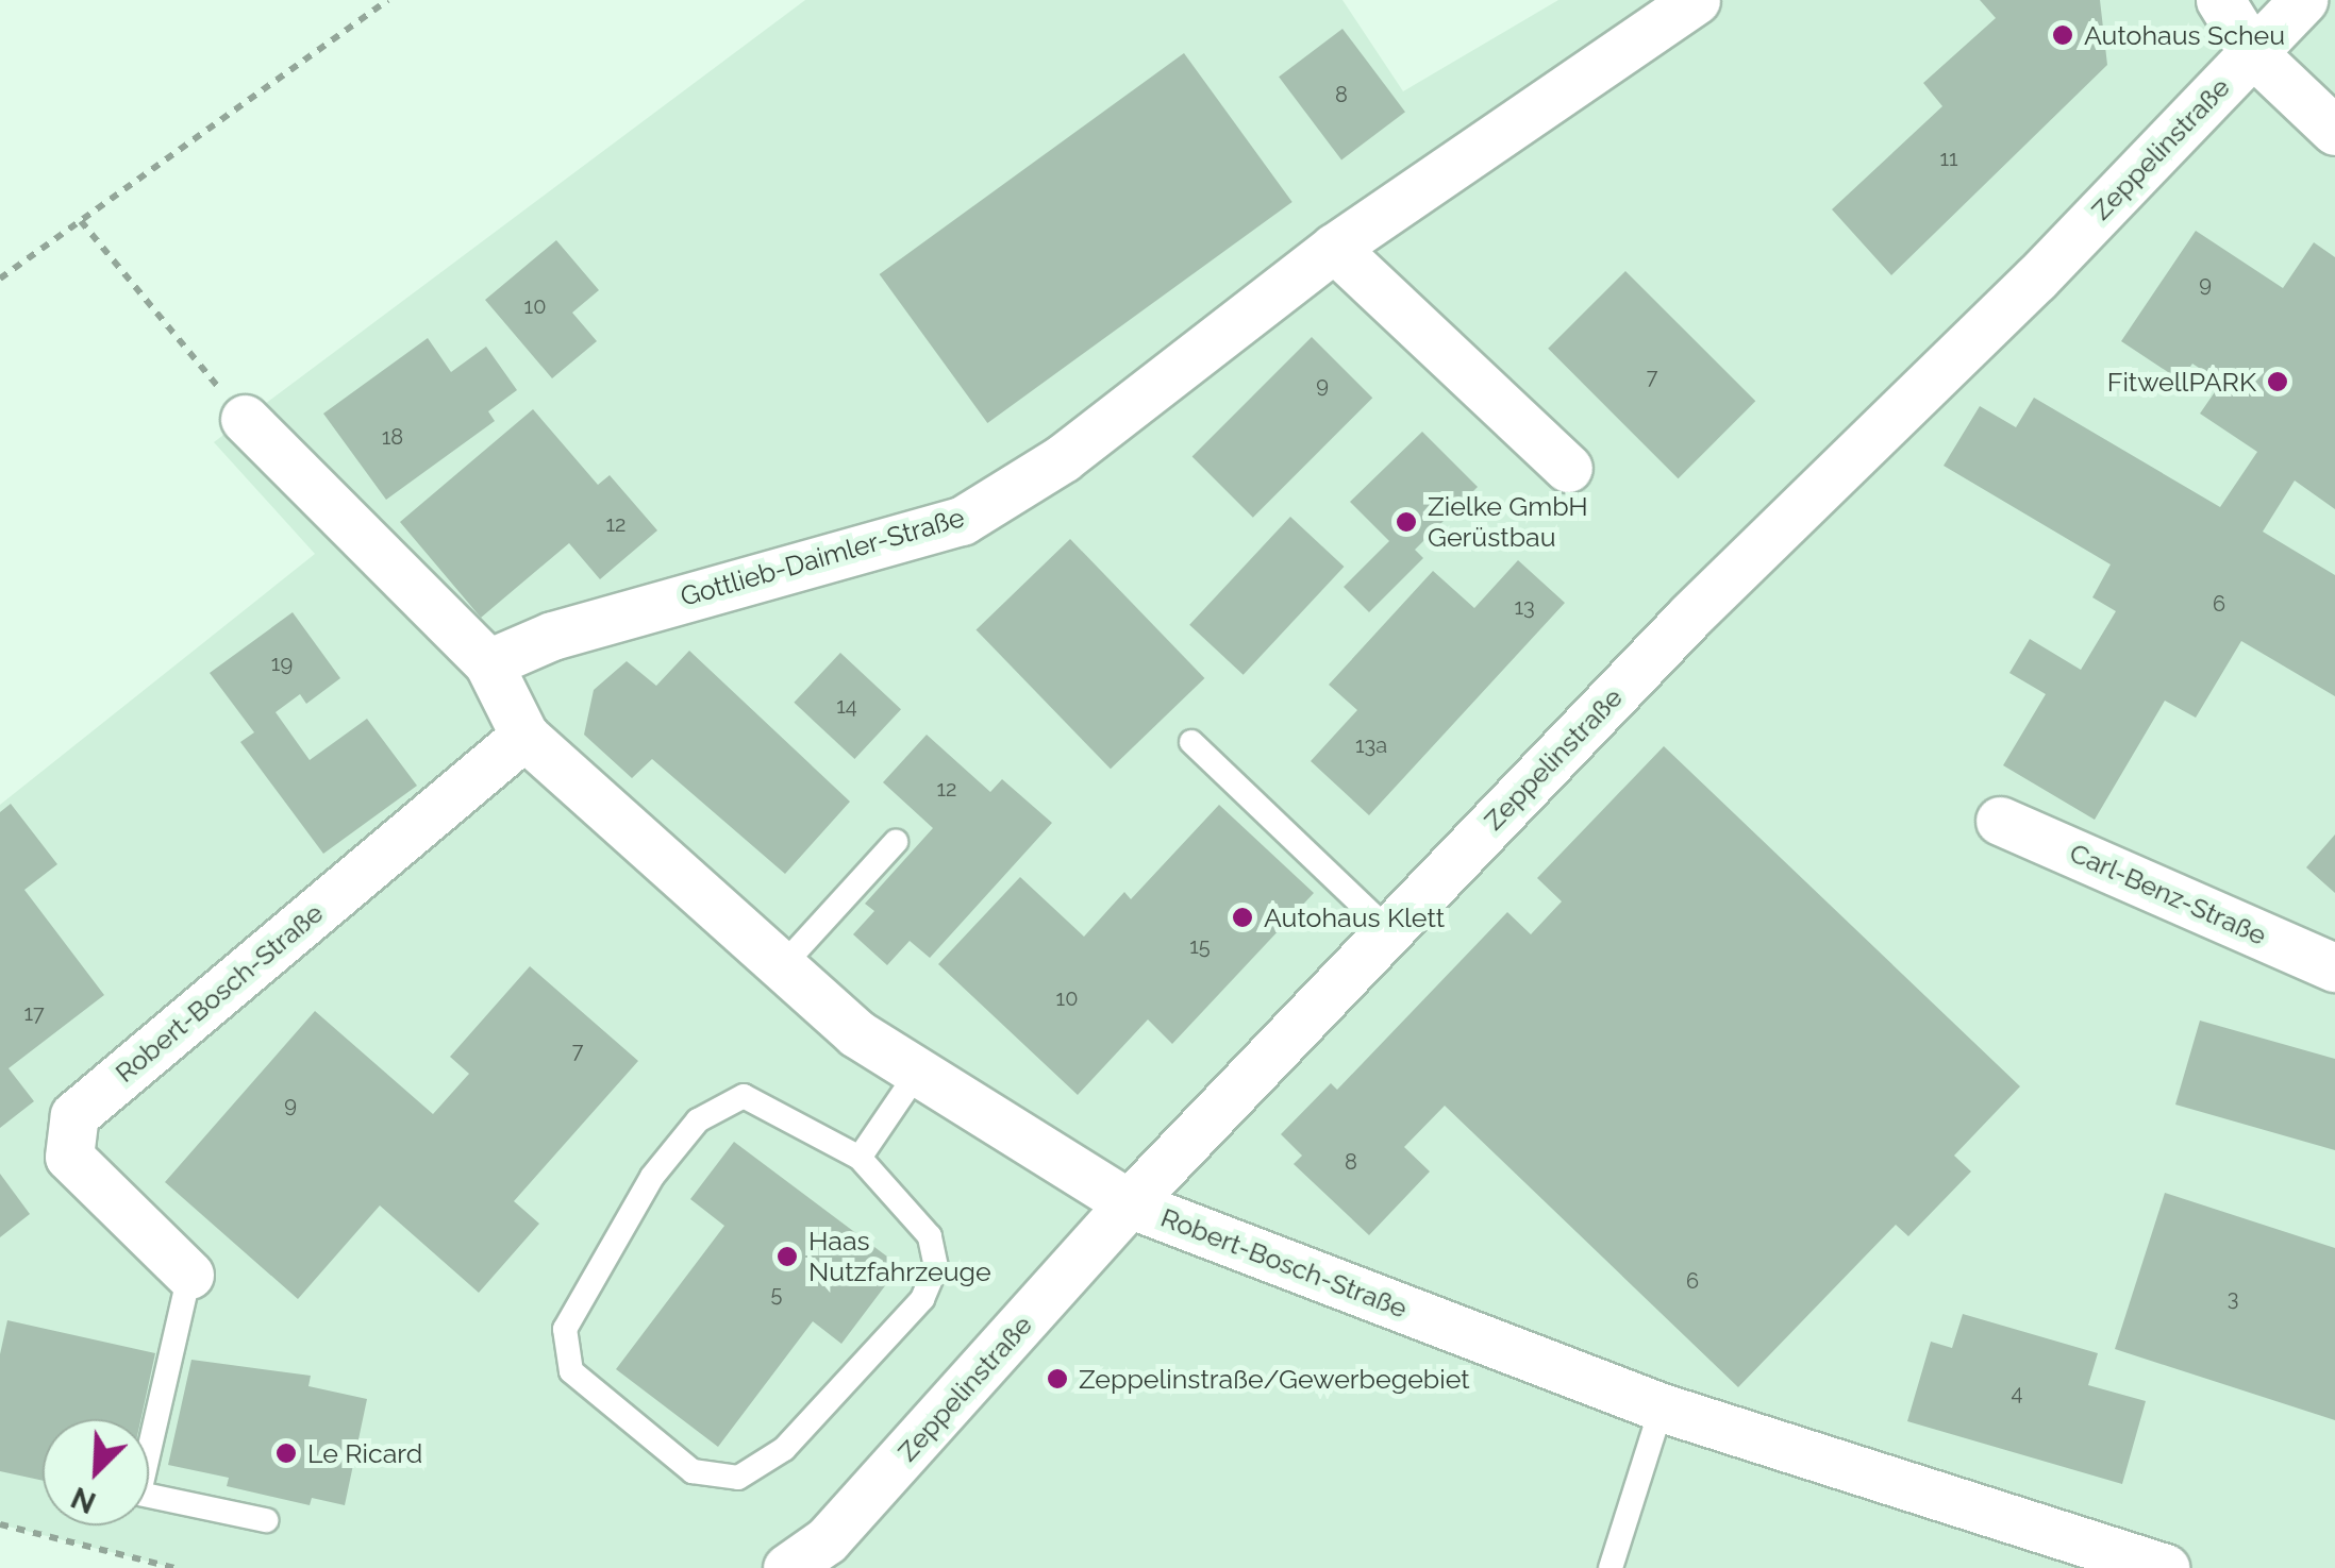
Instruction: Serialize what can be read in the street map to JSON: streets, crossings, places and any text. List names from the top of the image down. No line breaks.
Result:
{"streets":{"street":["Zeppelinstraße","Gottlieb-Daimler-Straße","Carl-Benz-Straße","Robert-Bosch-Straße"]},"crossings":[["Zeppelinstraße","Robert-Bosch-Straße"],["Gottlieb-Daimler-Straße","Robert-Bosch-Straße"]],"places":["Autohaus Scheu","FitwellPARK","Zielke GmbH Gerüstbau","Autohaus Klett","Haas Nutzfahrzeuge","Zeppelinstraße/Gewerbegebiet","Le Ricard"],"house_numbers":["8","11","9","10","7","9","18","12","6","13","19","14","13a","12","15","10","17","7","9","8","6","5","3","4"],"north":"bottom left"}
